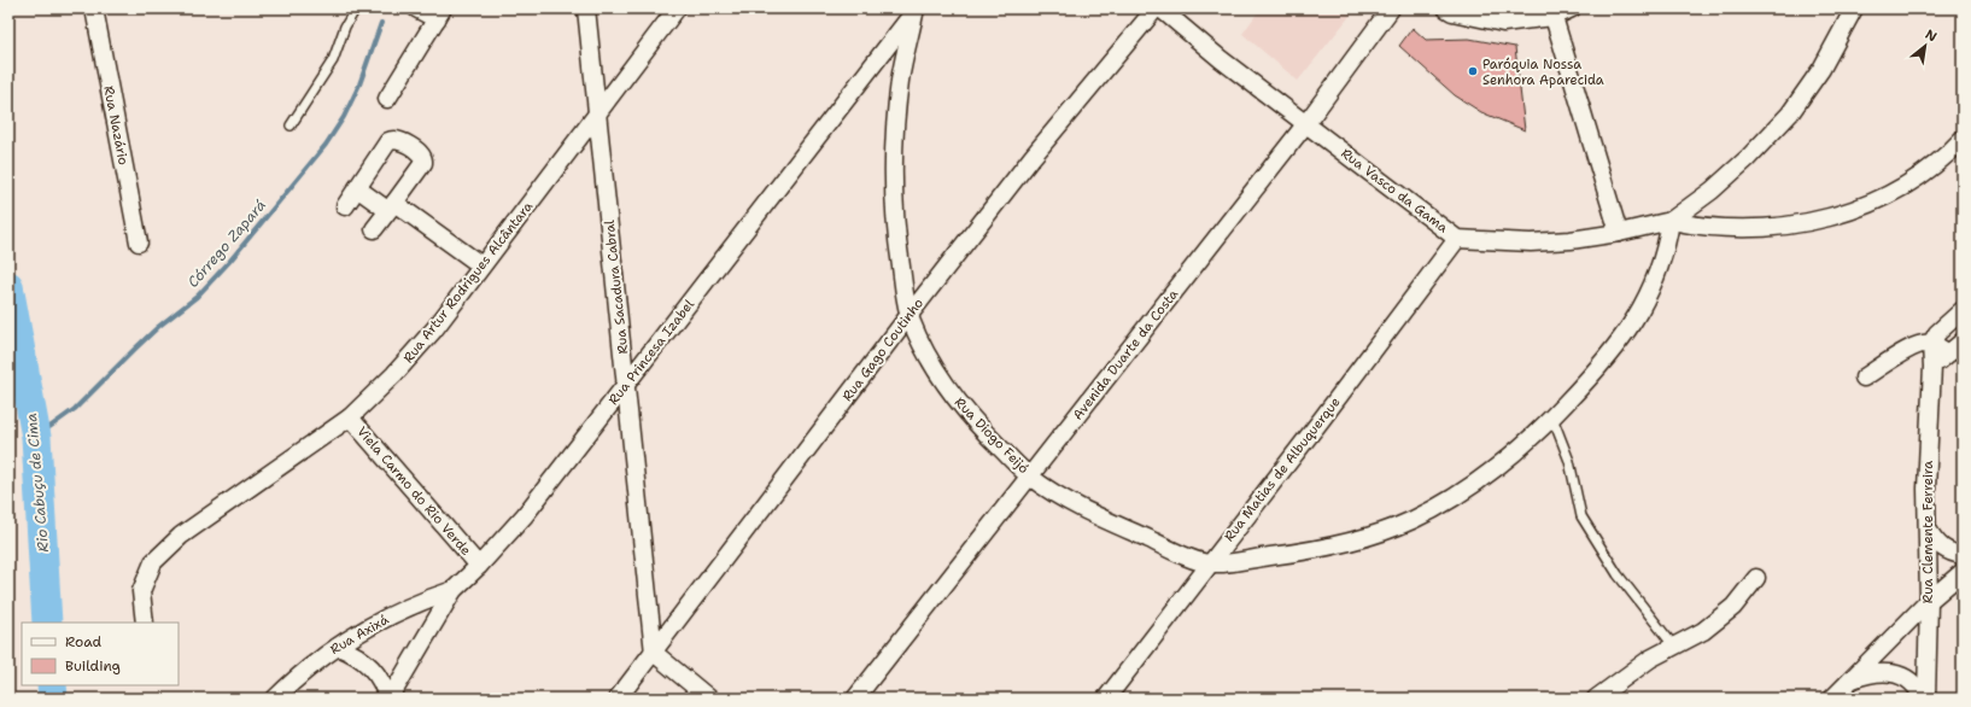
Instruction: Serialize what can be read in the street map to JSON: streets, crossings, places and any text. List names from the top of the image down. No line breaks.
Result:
{"streets":{"street":["Rua Nazário","Rua Vasco da Gama","Rua Artur Rodrigues Alcântara","Rua Sacadura Cabral","Rua Gago Coutinho","Rua Princesa Izabel","Avenida Duarte da Costa","Rua Diogo Feijó","Rua Matias de Albuquerque","Viela Carmo do Rio Verde","Rua Clemente Ferreira","Rua Axixá"]},"crossings":[["Rua Vasco da Gama","Avenida Duarte da Costa"],["Rua Vasco da Gama","Rua Matias de Albuquerque"],["Rua Artur Rodrigues Alcântara","Rua Sacadura Cabral"],["Rua Artur Rodrigues Alcântara","Viela Carmo do Rio Verde"],["Rua Sacadura Cabral","Rua Gago Coutinho"],["Rua Sacadura Cabral","Rua Princesa Izabel"],["Rua Gago Coutinho","Rua Diogo Feijó"],["Rua Princesa Izabel","Rua Diogo Feijó"],["Rua Princesa Izabel","Viela Carmo do Rio Verde"],["Rua Princesa Izabel","Rua Axixá"],["Avenida Duarte da Costa","Rua Diogo Feijó"],["Rua Diogo Feijó","Rua Matias de Albuquerque"]],"water":["Córrego Zapará","Rio Cabuçu de Cima"],"places":["Paróquia Nossa Senhora Aparecida"],"legend":["Road","Building"],"north":"top right"}
